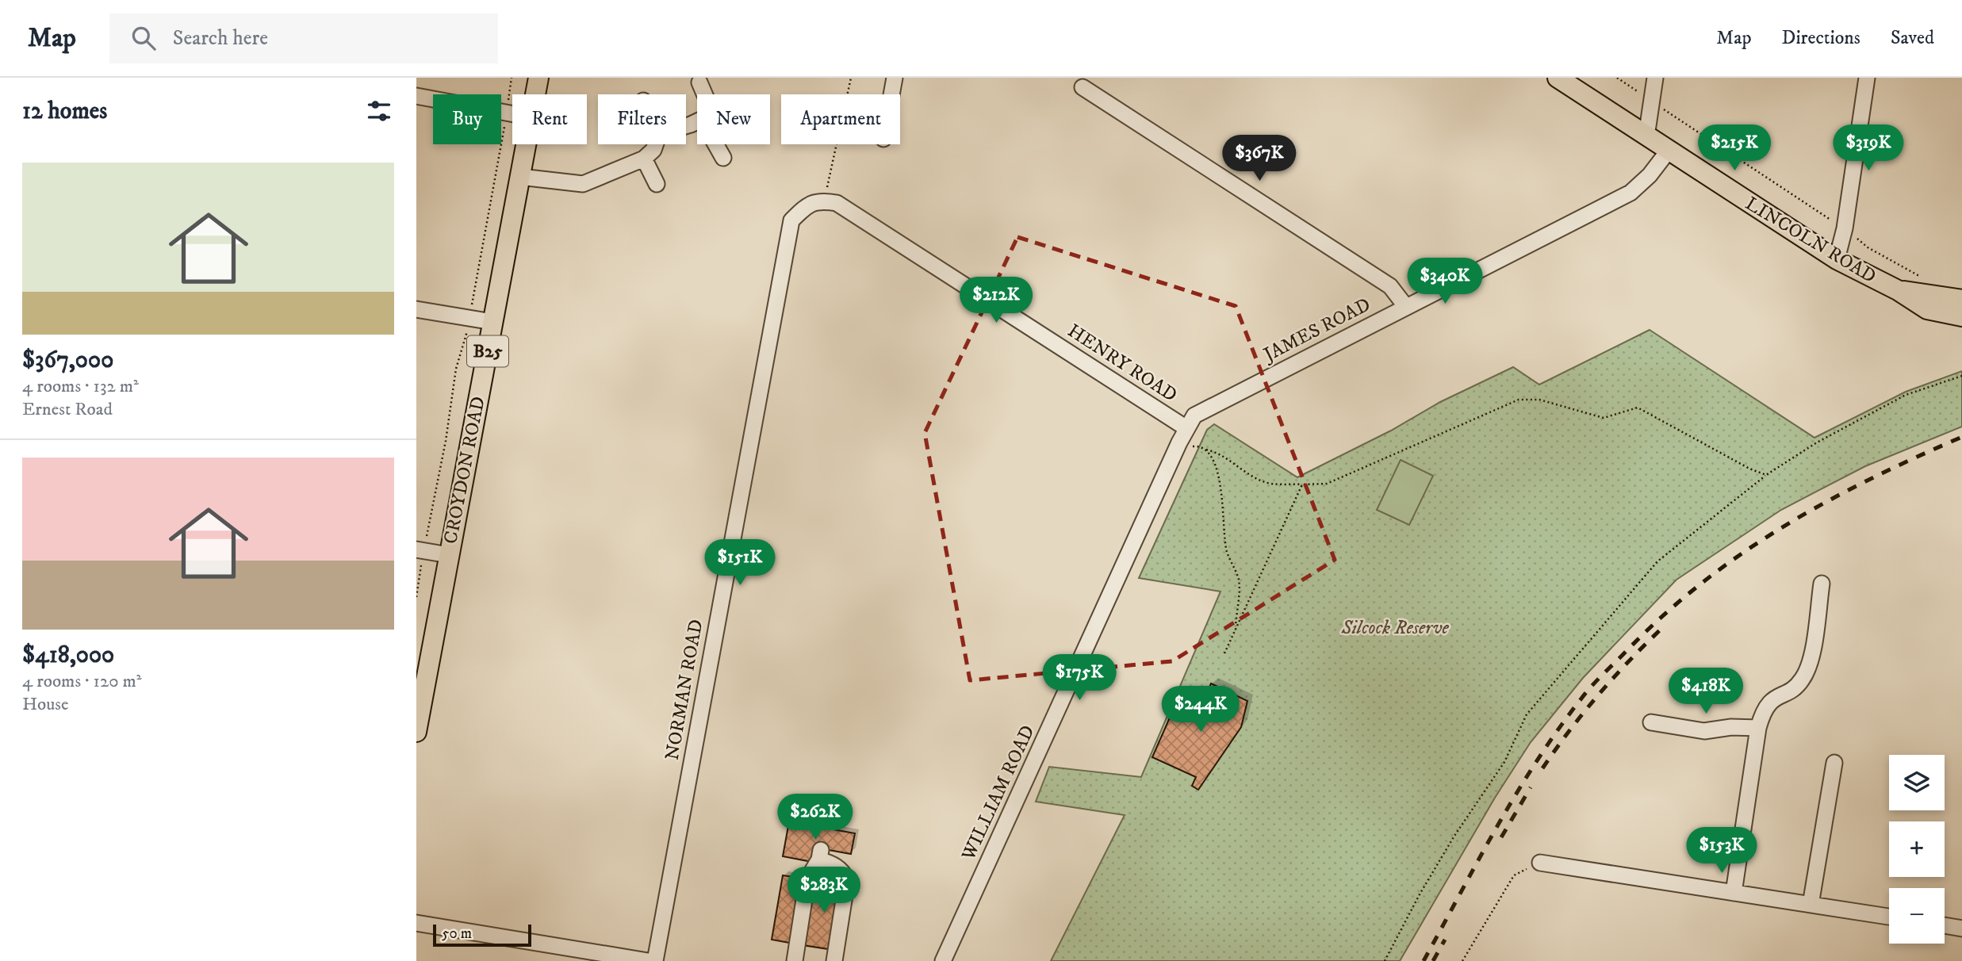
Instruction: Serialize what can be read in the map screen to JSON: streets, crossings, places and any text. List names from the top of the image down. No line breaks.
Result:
{"streets":{"main road":["LINCOLN ROAD","B25","CROYDON ROAD"],"street":["JAMES ROAD","HENRY ROAD","NORMAN ROAD","WILLIAM ROAD"]},"crossings":[["LINCOLN ROAD","JAMES ROAD"],["JAMES ROAD","HENRY ROAD"],["JAMES ROAD","WILLIAM ROAD"],["HENRY ROAD","NORMAN ROAD"],["HENRY ROAD","WILLIAM ROAD"]],"parks":["Silcock Reserve"],"scale_bar":"50 m","page":{"header":"Map","search":"Search here","nav":["Map","Directions","Saved"],"heading":"12 homes","chip":["Buy","Rent","Filters","New","Apartment"],"price":["$215K","$319K","$367K","$340K","$212K","$151K","$175K","$418K","$244K","$262K","$153K","$283K"],"list":[{"name":"$367,000","note":"4 rooms · 132 m² · Ernest Road"},{"name":"$418,000","note":"4 rooms · 120 m² · House"}],"map_buttons":["+","−"],"scale":"50 m"}}
